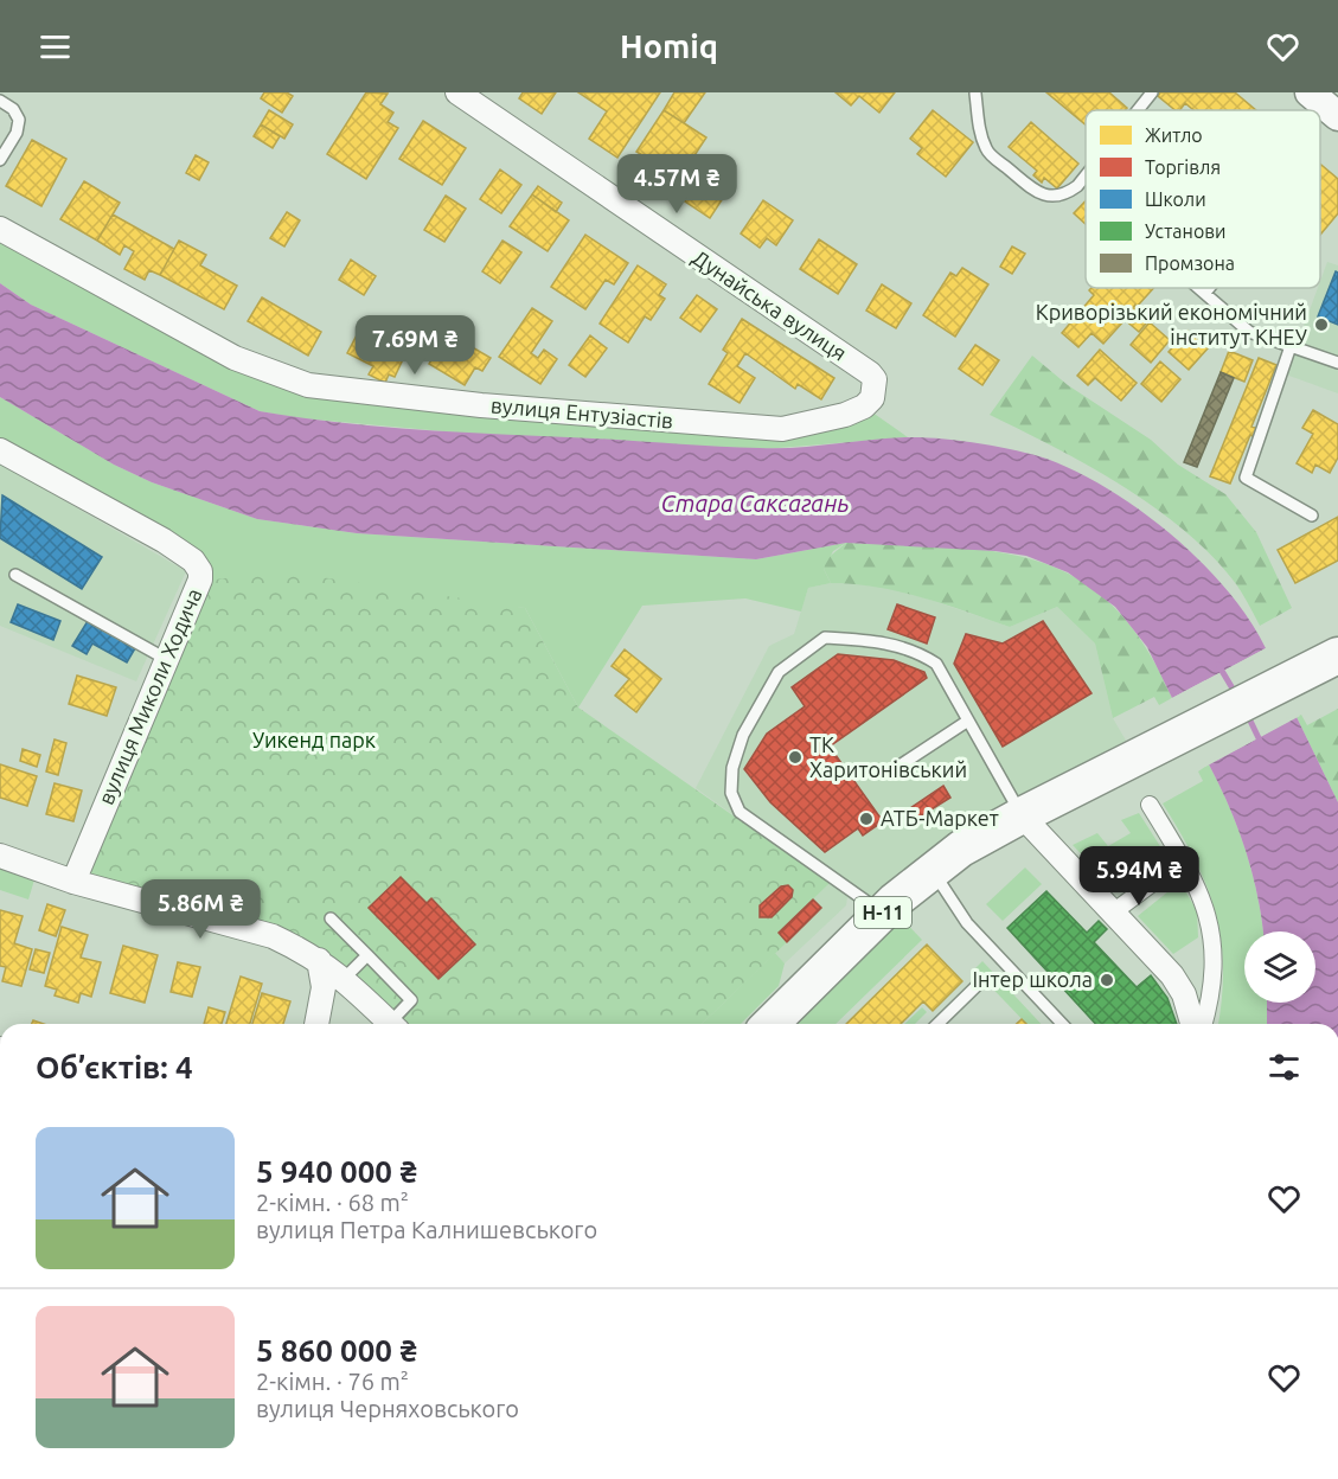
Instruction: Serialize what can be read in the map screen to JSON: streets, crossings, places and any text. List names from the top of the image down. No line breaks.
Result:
{"streets":{"main road":["Н-11"],"street":["Дунайська вулиця","вулиця Ентузіастів","вулиця Миколи Ходича"]},"crossings":[["Дунайська вулиця","вулиця Ентузіастів"]],"water":["Стара Саксагань"],"parks":["Уикенд парк"],"places":["Криворізький економічний інститут КНЕУ","ТК Харитонівський","АТБ-Маркет","Інтер школа"],"legend":["Житло","Торгівля","Школи","Установи","Промзона"],"page":{"header":"Homiq","price":["4.57M ₴","7.69M ₴","5.94M ₴","5.86M ₴"],"heading":"Об’єктів: 4","list":[{"name":"5 940 000 ₴","note":"2-кімн. · 68 m² · вулиця Петра Калнишевського"},{"name":"5 860 000 ₴","note":"2-кімн. · 76 m² · вулиця Черняховського"}]}}
